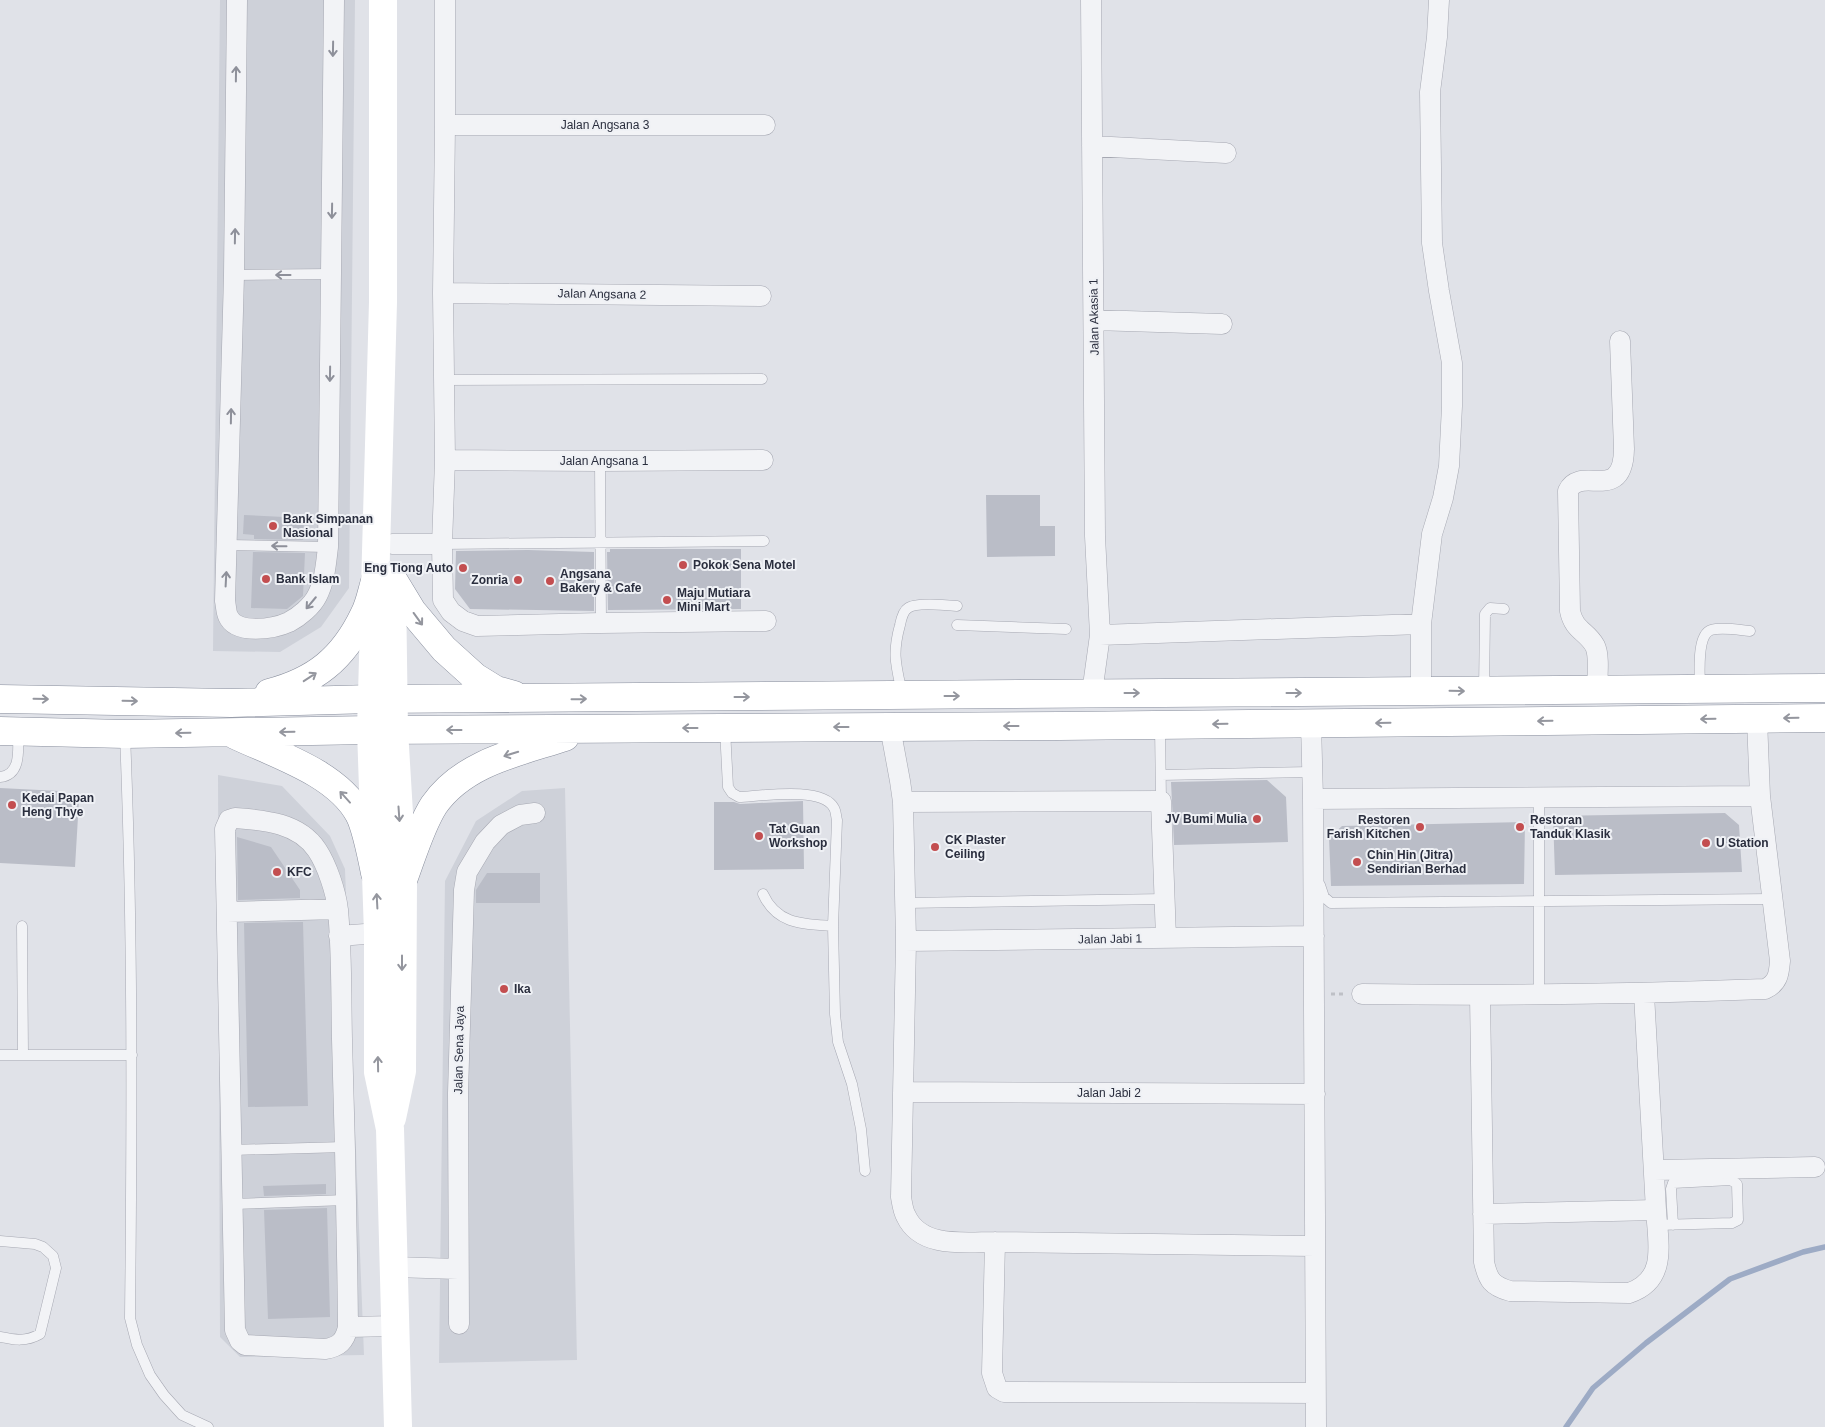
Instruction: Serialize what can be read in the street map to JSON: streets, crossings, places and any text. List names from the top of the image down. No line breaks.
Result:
{"streets":{"street":["Jalan Angsana 3","Jalan Angsana 2","Jalan Akasia 1","Jalan Angsana 1","Jalan Jabi 1","Jalan Sena Jaya","Jalan Jabi 2"]},"places":["Bank Simpanan Nasional","Pokok Sena Motel","Eng Tiong Auto","Bank Islam","Zonria","Angsana Bakery & Cafe","Maju Mutiara Mini Mart","Kedai Papan Heng Thye","JV Bumi Mulia","Restoren Farish Kitchen","Restoran Tanduk Klasik","Tat Guan Workshop","U Station","CK Plaster Ceiling","Chin Hin (Jitra) Sendirian Berhad","KFC","Ika"]}
